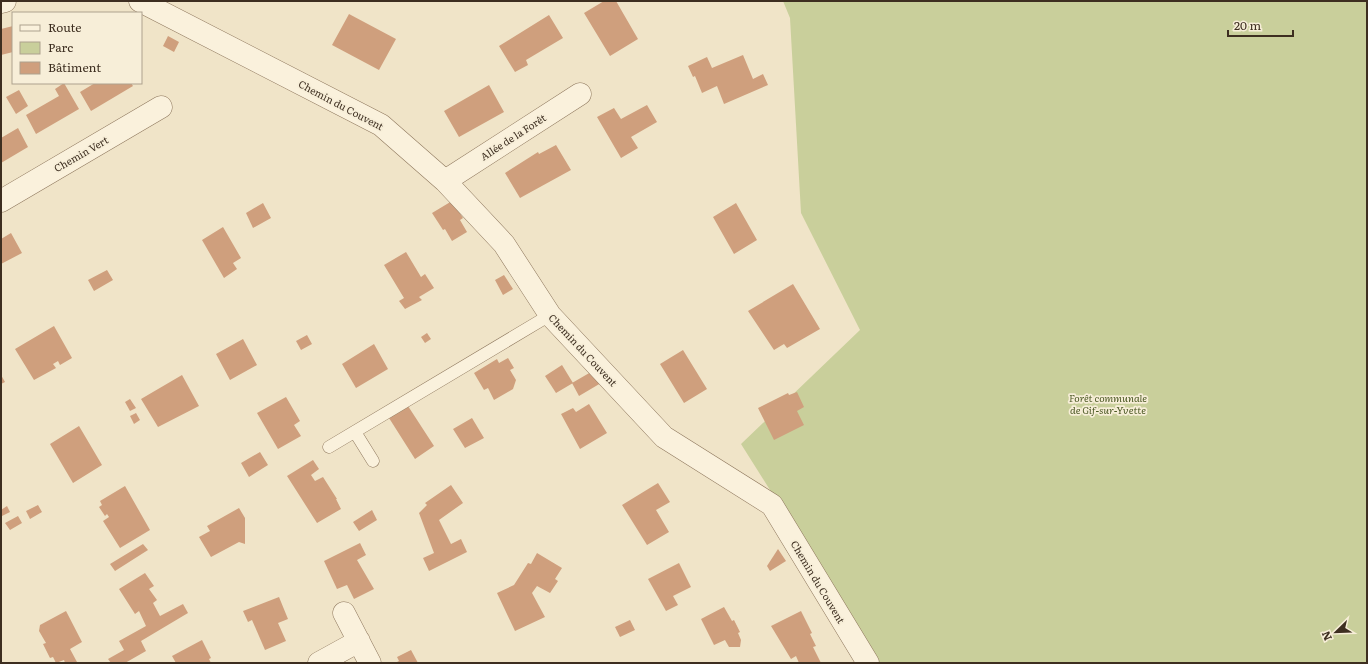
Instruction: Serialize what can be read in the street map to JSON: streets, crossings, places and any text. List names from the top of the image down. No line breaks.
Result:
{"streets":{"street":["Chemin du Couvent","Allée de la Forêt","Chemin Vert"]},"crossings":[["Chemin du Couvent","Allée de la Forêt"]],"parks":["Forêt communale de Gif-sur-Yvette"],"legend":["Route","Parc","Bâtiment"],"scale_bar":"20 m","north":"bottom left"}
